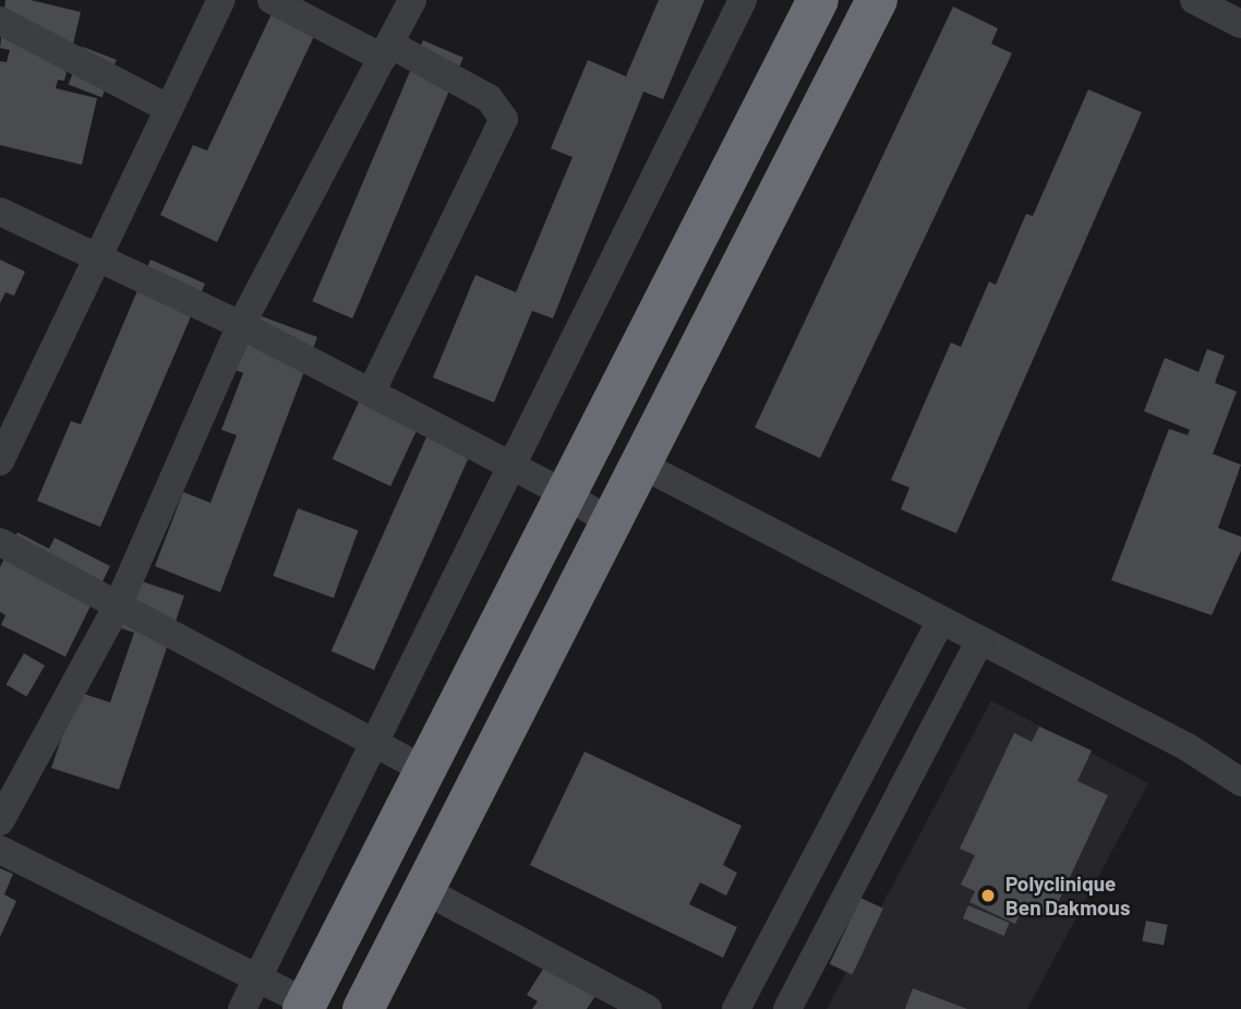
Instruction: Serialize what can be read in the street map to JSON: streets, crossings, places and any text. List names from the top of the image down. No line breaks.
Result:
{"places":["Polyclinique Ben Dakmous"]}
